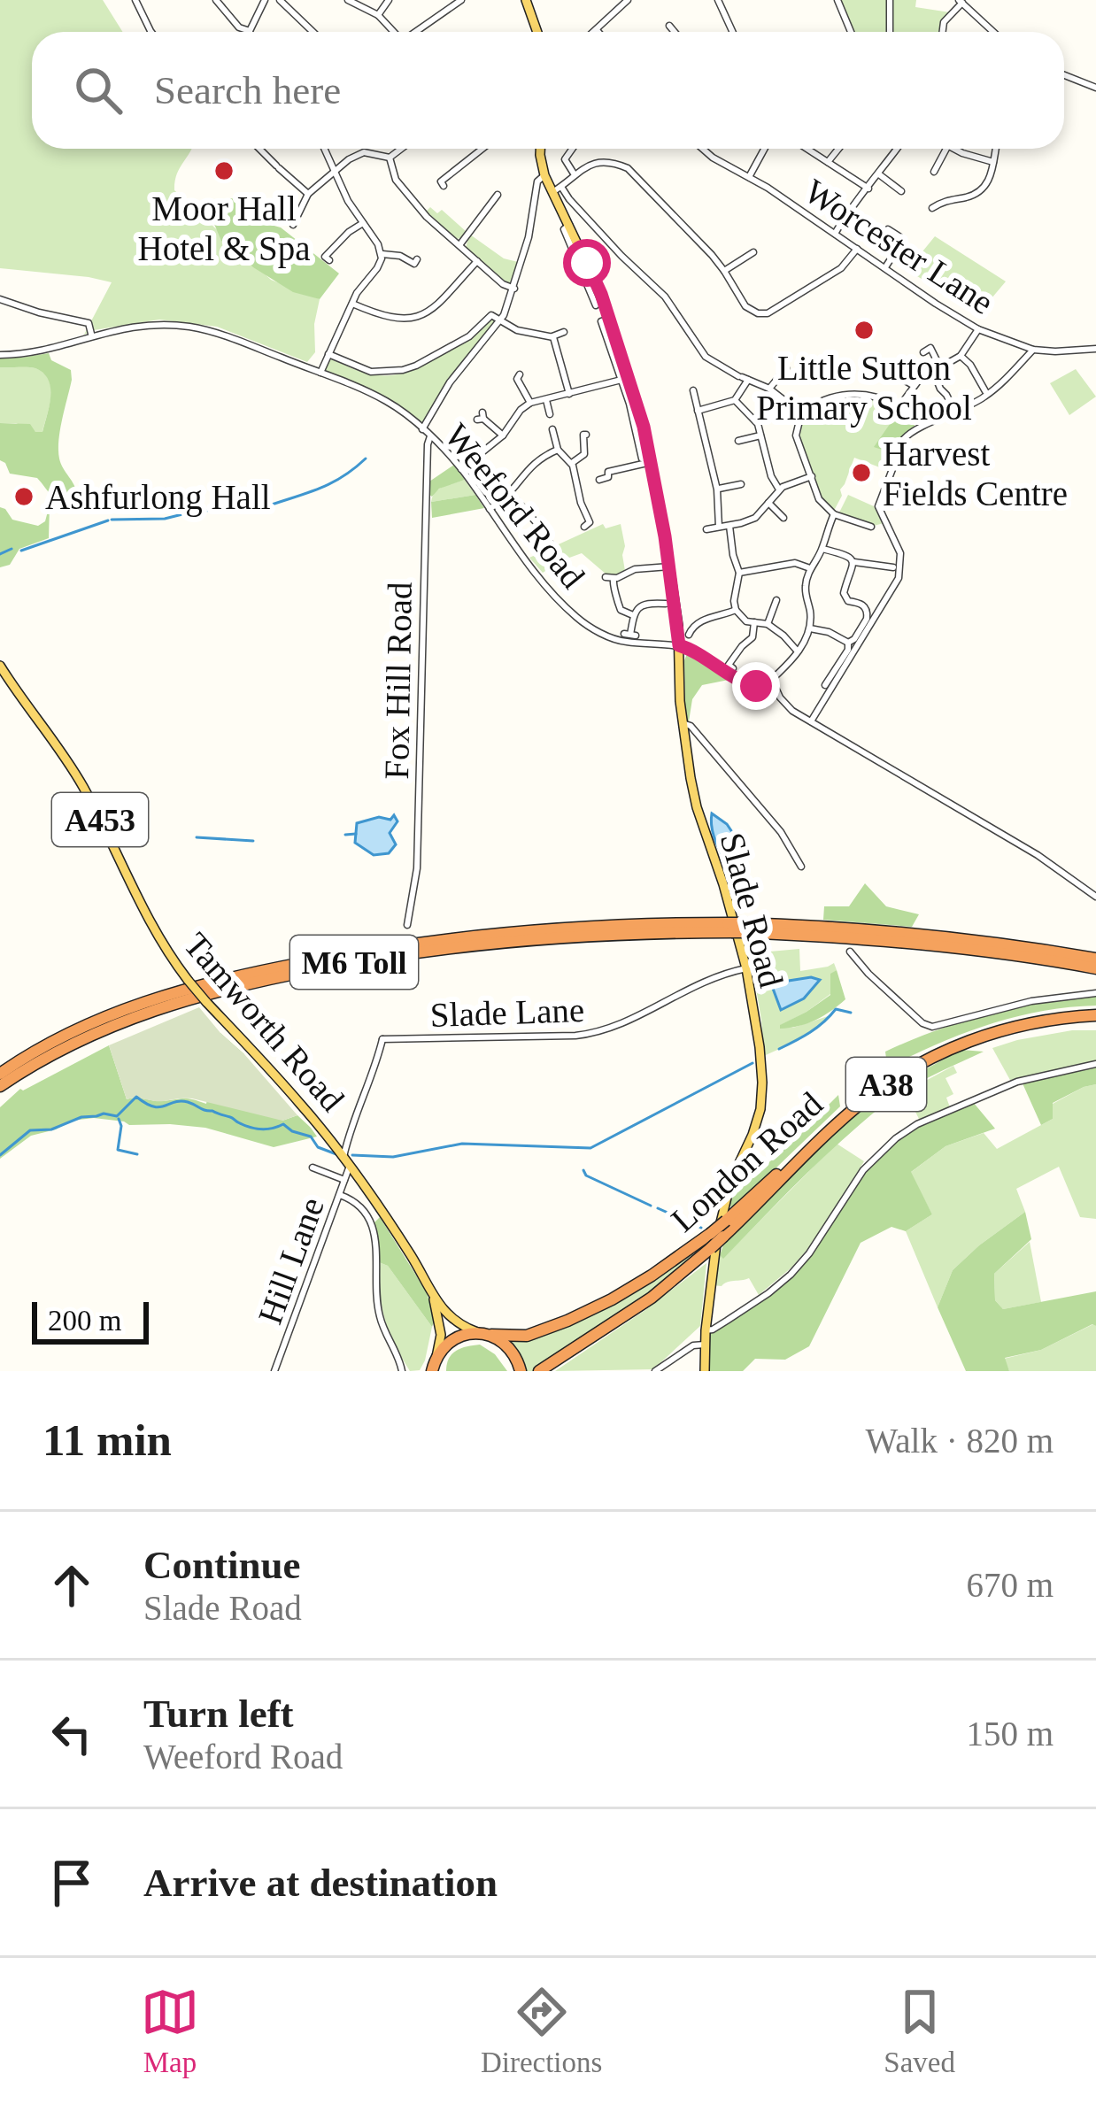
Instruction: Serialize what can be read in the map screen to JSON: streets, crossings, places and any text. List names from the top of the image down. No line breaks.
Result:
{"streets":{"highway":["M6 Toll","A38","London Road"],"main road":["A453","Slade Road","Tamworth Road"],"street":["Worcester Lane","Weeford Road","Fox Hill Road","Slade Lane","Hill Lane"]},"crossings":[["Weeford Road","Fox Hill Road"],["Weeford Road","Slade Road"],["Slade Road","Slade Lane"],["Slade Lane","Tamworth Road"],["Slade Lane","Hill Lane"],["Tamworth Road","London Road"],["Tamworth Road","Hill Lane"]],"places":["Moor Hall Hotel & Spa","Little Sutton Primary School","Harvest Fields Centre","Ashfurlong Hall"],"scale_bar":"200 m","page":{"search":"Search here","scale":"200 m","heading":["11 min","Walk · 820 m"],"list":[["Continue","Slade Road","670 m"],["Turn left","Weeford Road","150 m"],"Arrive at destination"],"nav":["Map","Directions","Saved"]}}
